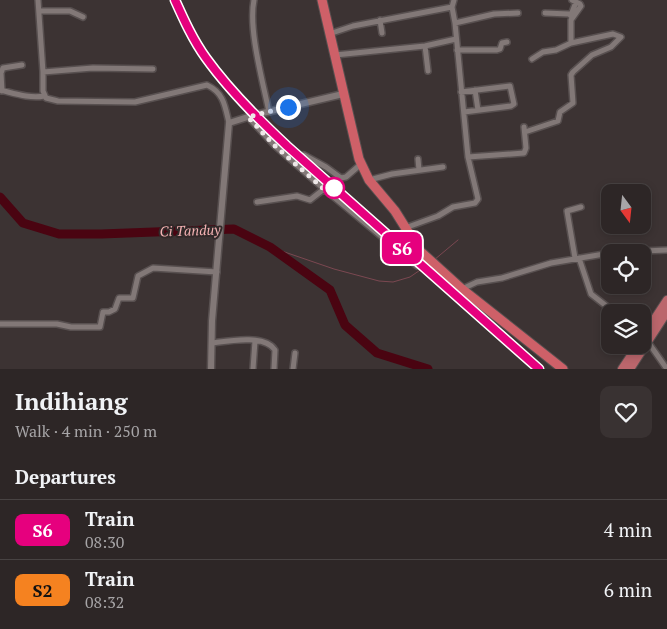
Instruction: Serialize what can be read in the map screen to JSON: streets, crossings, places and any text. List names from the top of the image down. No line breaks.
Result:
{"water":["Ci Tanduy"],"north":"bottom","page":{"on_map":"S6","heading":[["Indihiang","Walk · 4 min · 250 m"],"Departures"],"list":[{"mark":"S6","name":"Train","note":"08:30","value":"4 min"},{"mark":"S2","name":"Train","note":"08:32","value":"6 min"}]}}
